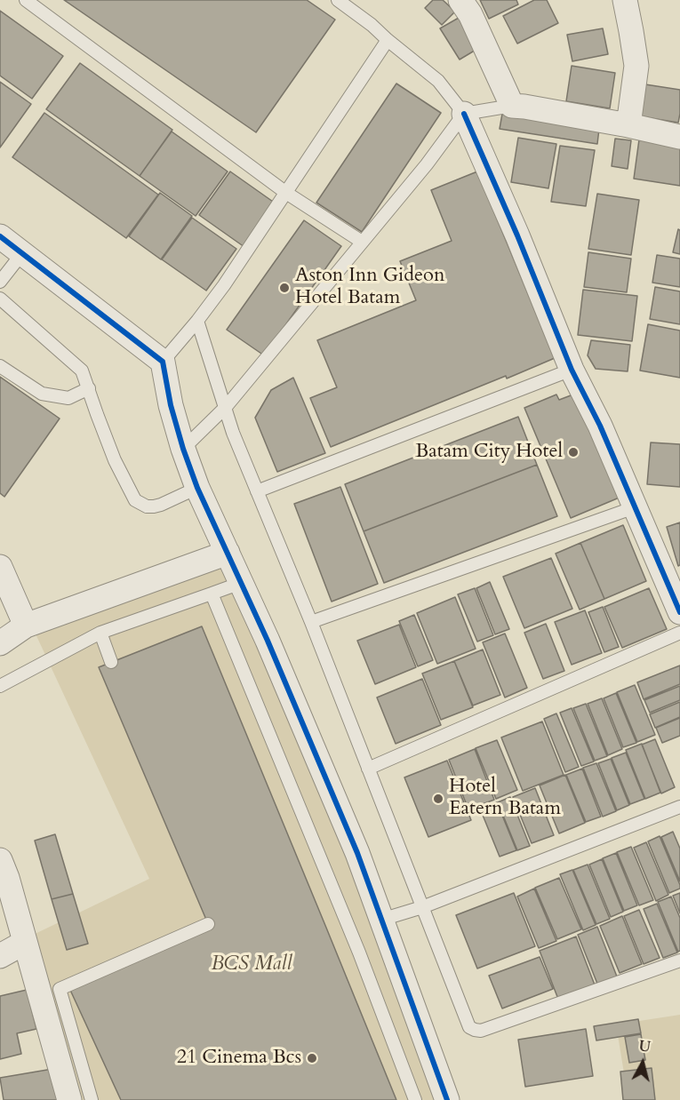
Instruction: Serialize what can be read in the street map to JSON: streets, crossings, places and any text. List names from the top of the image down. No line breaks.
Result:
{"parks":["BCS Mall"],"places":["Aston Inn Gideon Hotel Batam","Batam City Hotel","Hotel Eatern Batam","21 Cinema Bcs"],"north":"top"}
